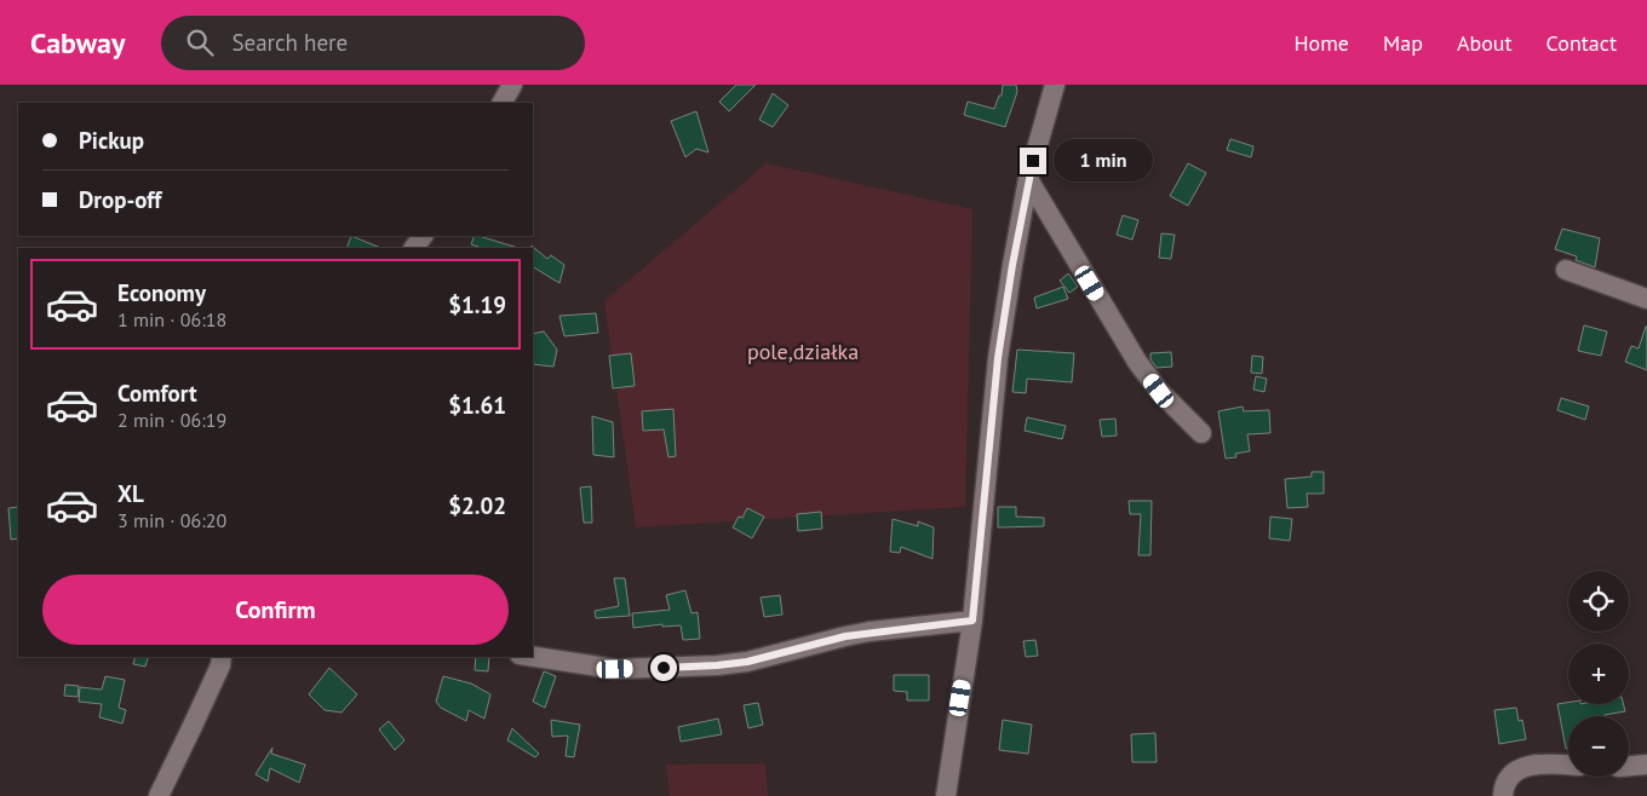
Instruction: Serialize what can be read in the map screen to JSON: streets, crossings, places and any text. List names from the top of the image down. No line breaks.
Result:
{"parks":["pole,działka"],"page":{"header":"Cabway","search":"Search here","nav":["Home","Map","About","Contact"],"banner":["Pickup","Drop-off"],"bubble":"1 min","list":[{"name":"Economy","note":"1 min · 06:18","value":"$1.19"},{"name":"Comfort","note":"2 min · 06:19","value":"$1.61"},{"name":"XL","note":"3 min · 06:20","value":"$2.02"}],"buttons":"Confirm","map_buttons":["+","−"]}}
